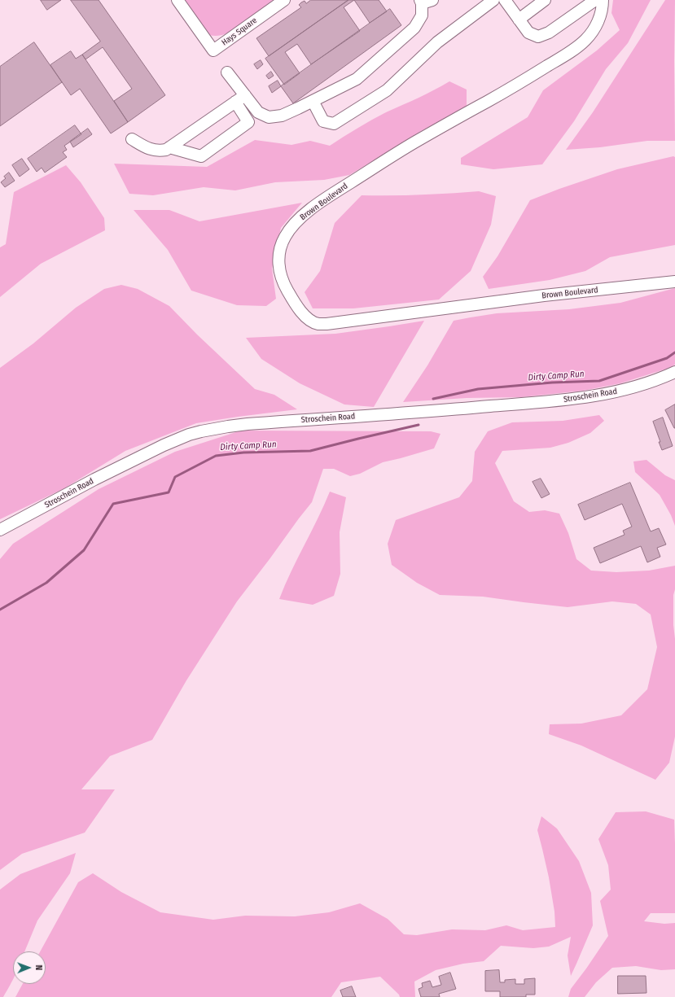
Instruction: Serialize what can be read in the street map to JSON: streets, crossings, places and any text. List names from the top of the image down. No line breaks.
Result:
{"streets":{"street":["Hays Square","Brown Boulevard","Stroschein Road"]},"water":["Dirty Camp Run"],"north":"right"}
